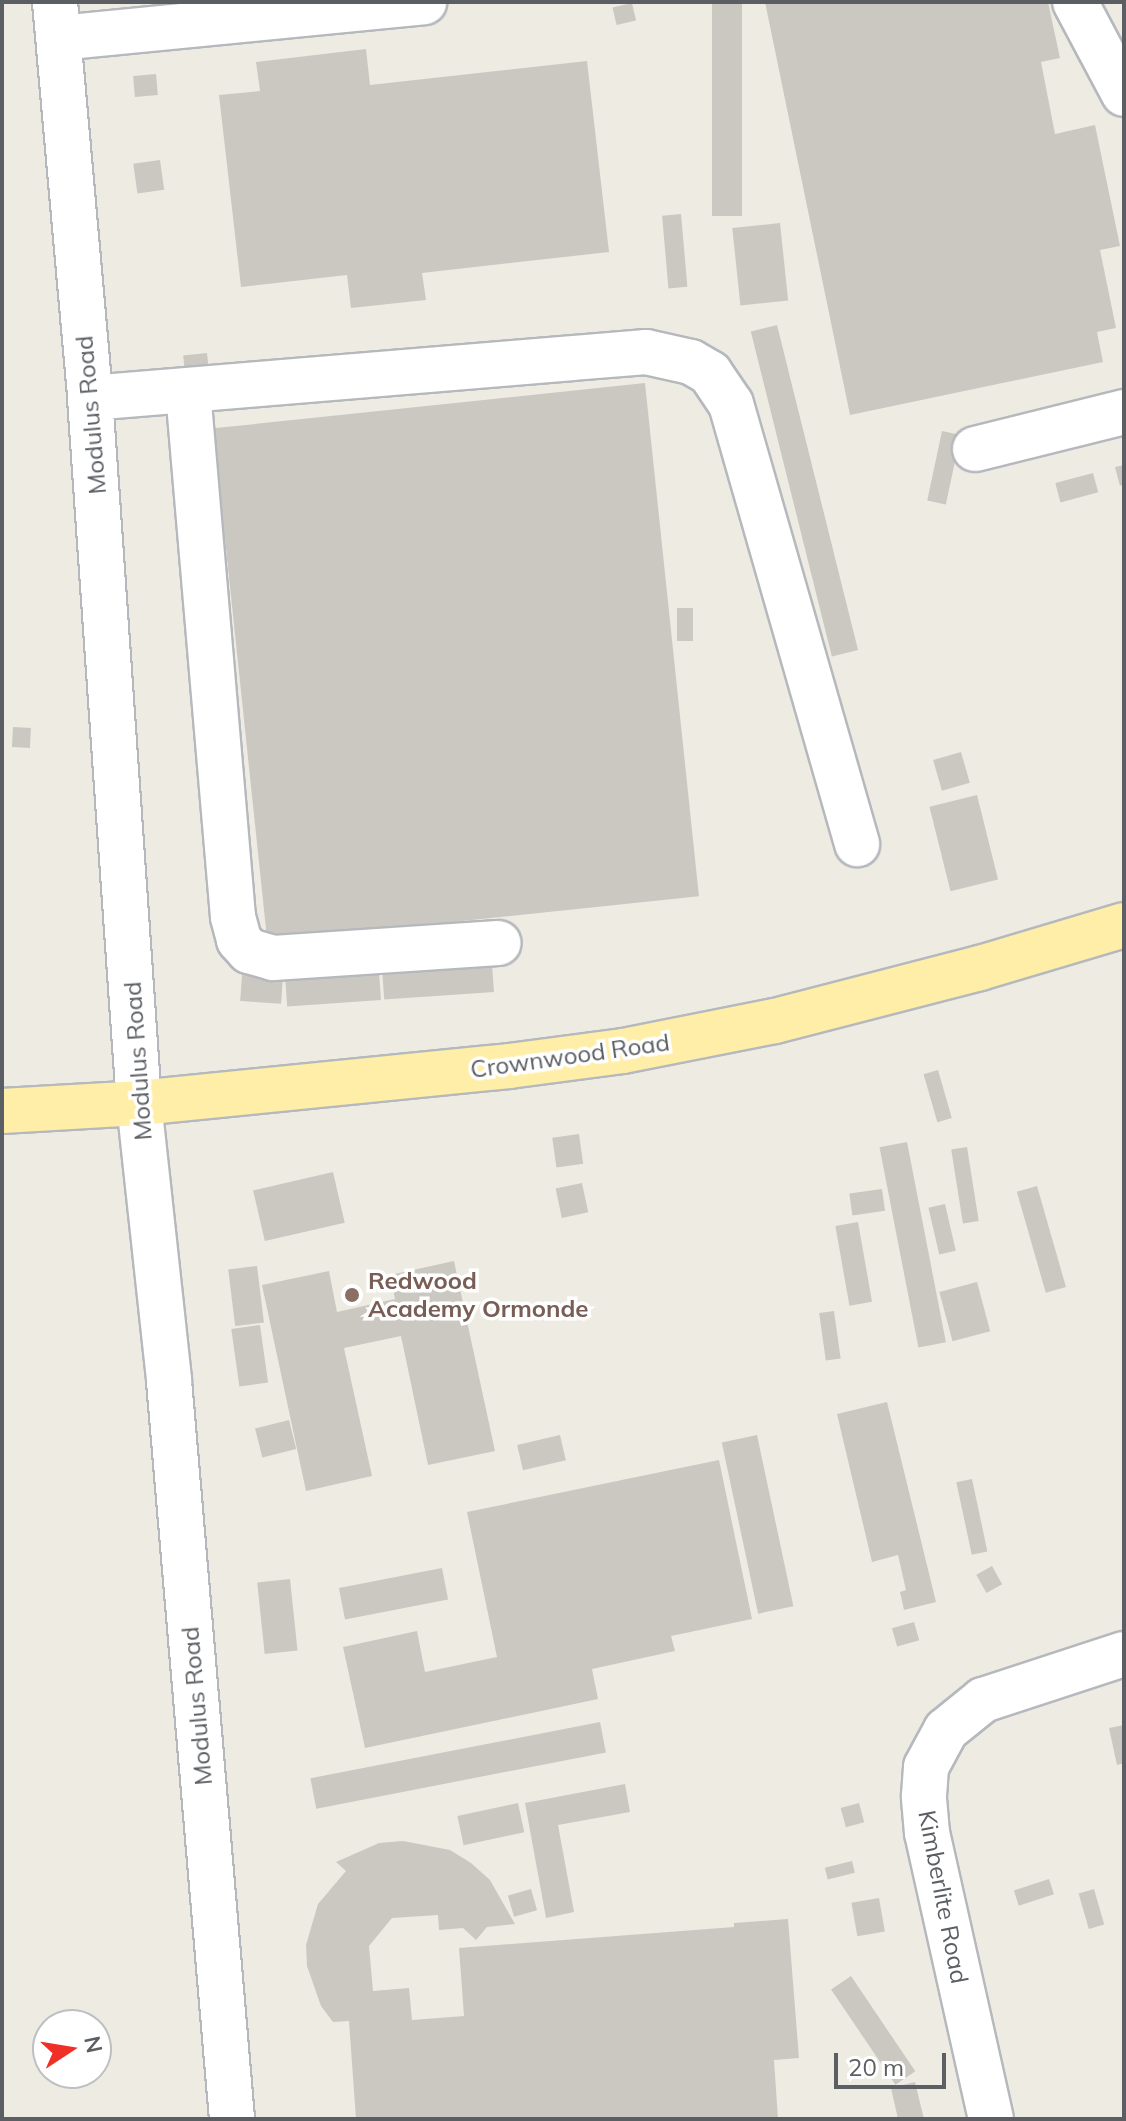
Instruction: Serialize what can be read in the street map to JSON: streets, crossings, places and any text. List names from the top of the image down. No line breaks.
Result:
{"streets":{"main road":["Crownwood Road"],"street":["Modulus Road","Kimberlite Road"]},"crossings":[["Modulus Road","Crownwood Road"]],"places":["Redwood Academy Ormonde"],"scale_bar":"20 m","north":"right"}
